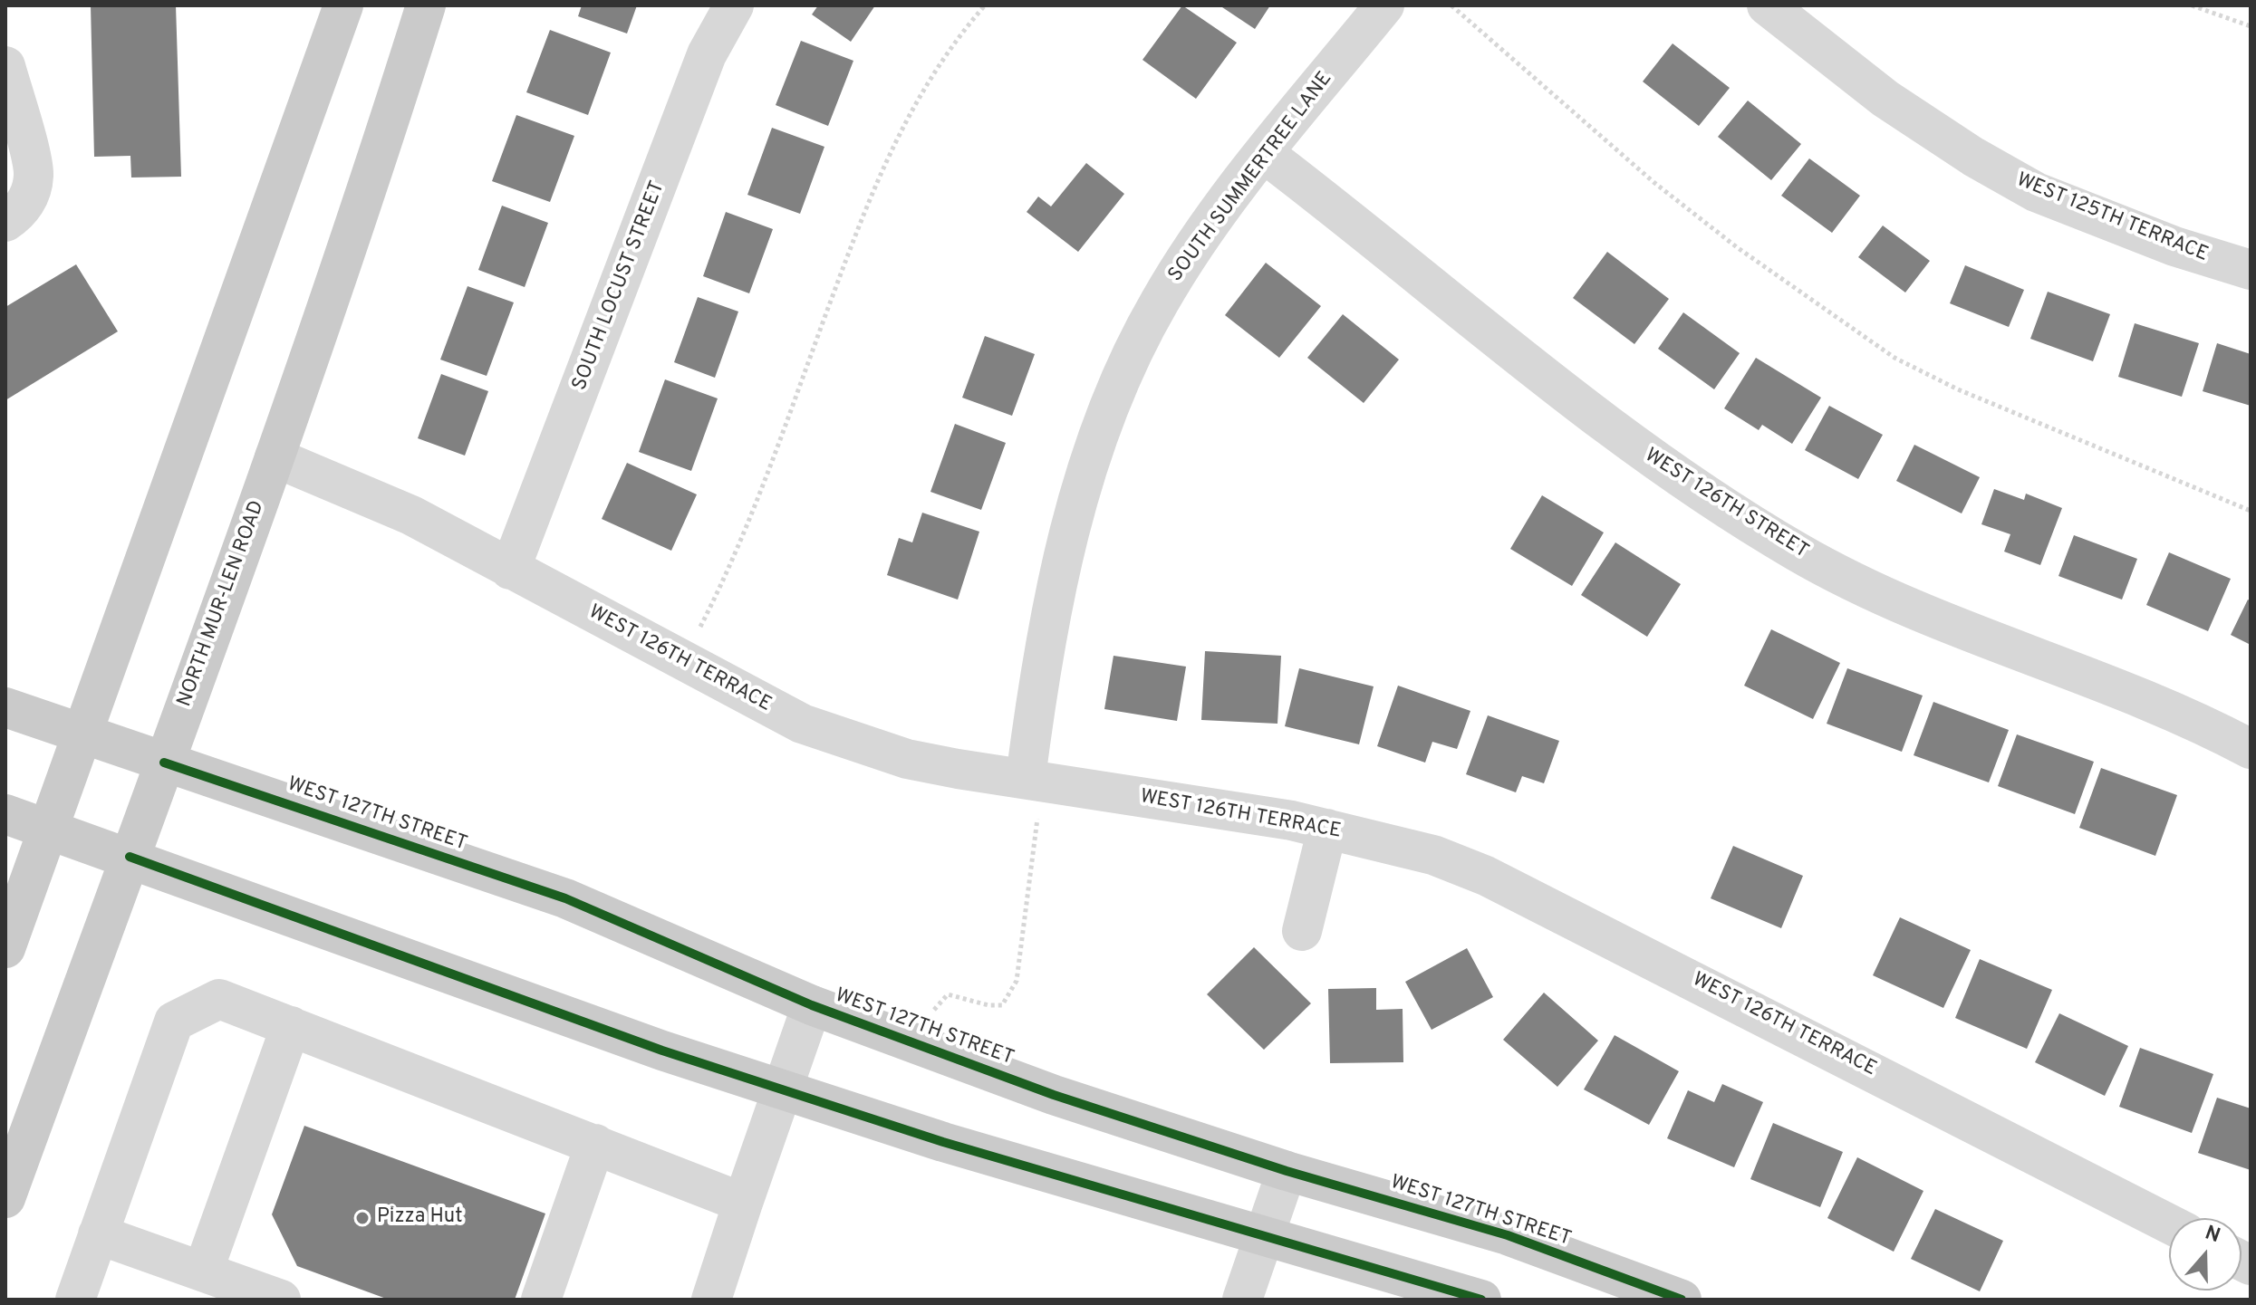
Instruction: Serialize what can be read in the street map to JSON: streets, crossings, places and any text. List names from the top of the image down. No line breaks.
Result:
{"streets":{"main road":["NORTH MUR-LEN ROAD","WEST 127TH STREET"],"street":["SOUTH SUMMERTREE LANE","WEST 125TH TERRACE","SOUTH LOCUST STREET","WEST 126TH STREET","WEST 126TH TERRACE"]},"crossings":[["SOUTH SUMMERTREE LANE","WEST 126TH STREET"],["SOUTH SUMMERTREE LANE","WEST 126TH TERRACE"],["SOUTH LOCUST STREET","WEST 126TH TERRACE"],["NORTH MUR-LEN ROAD","WEST 126TH TERRACE"],["NORTH MUR-LEN ROAD","WEST 127TH STREET"]],"places":["Pizza Hut"],"north":"top"}
